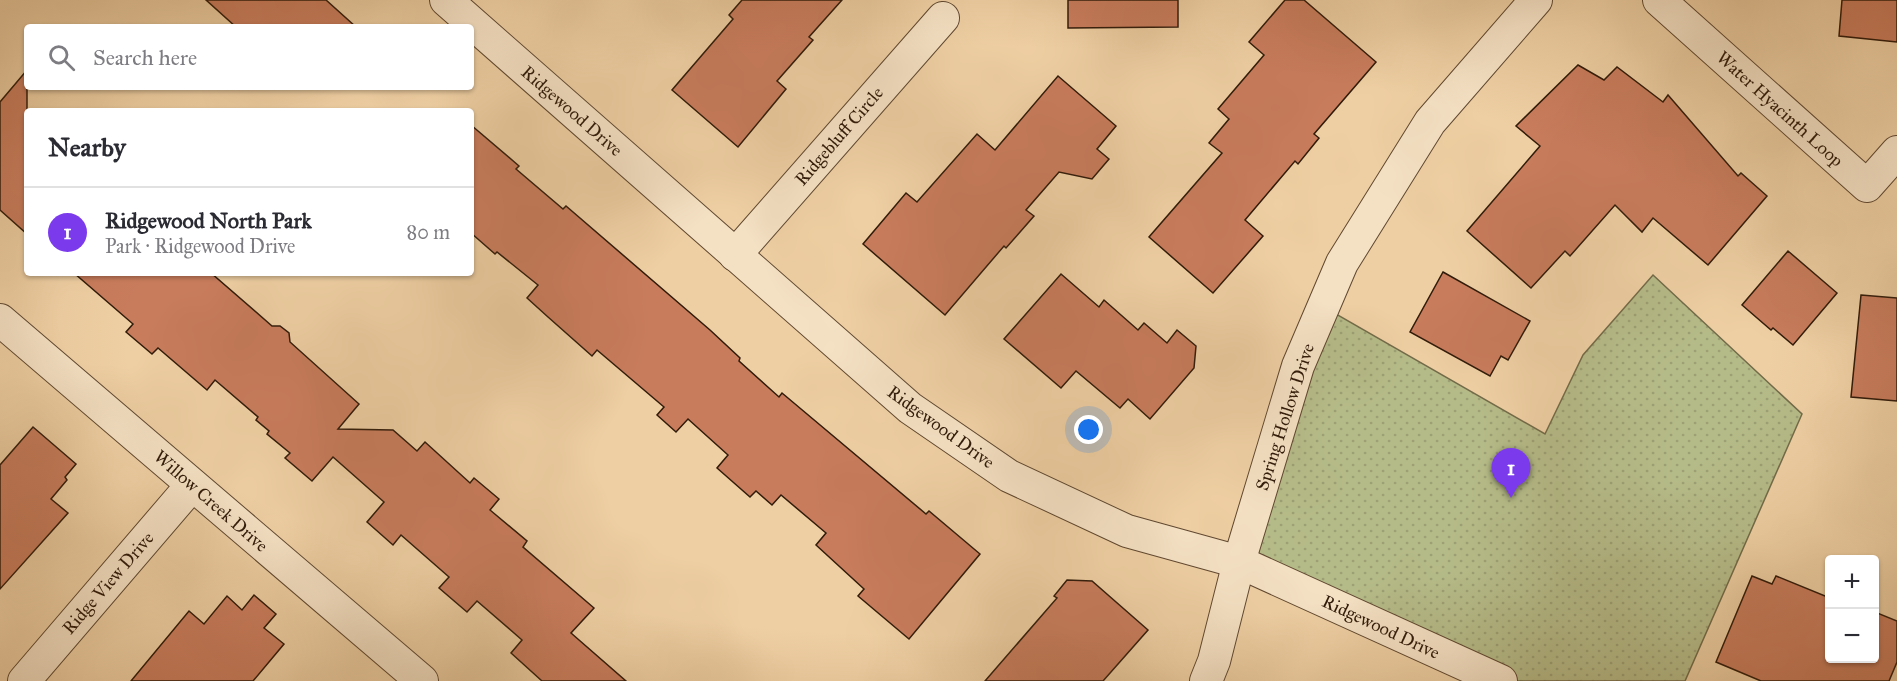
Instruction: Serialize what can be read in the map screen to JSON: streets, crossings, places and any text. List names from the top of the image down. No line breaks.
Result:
{"streets":{"street":["Water Hyacinth Loop","Ridgewood Drive","Ridgebluff Circle","Spring Hollow Drive","Willow Creek Drive","Ridge View Drive"]},"crossings":[["Ridgewood Drive","Ridgebluff Circle"],["Ridgewood Drive","Spring Hollow Drive"],["Willow Creek Drive","Ridge View Drive"]],"page":{"search":"Search here","heading":"Nearby","list":[{"mark":"1","name":"Ridgewood North Park","note":"Park · Ridgewood Drive","value":"80 m"}],"pins":"1","map_buttons":["+","−"]}}
